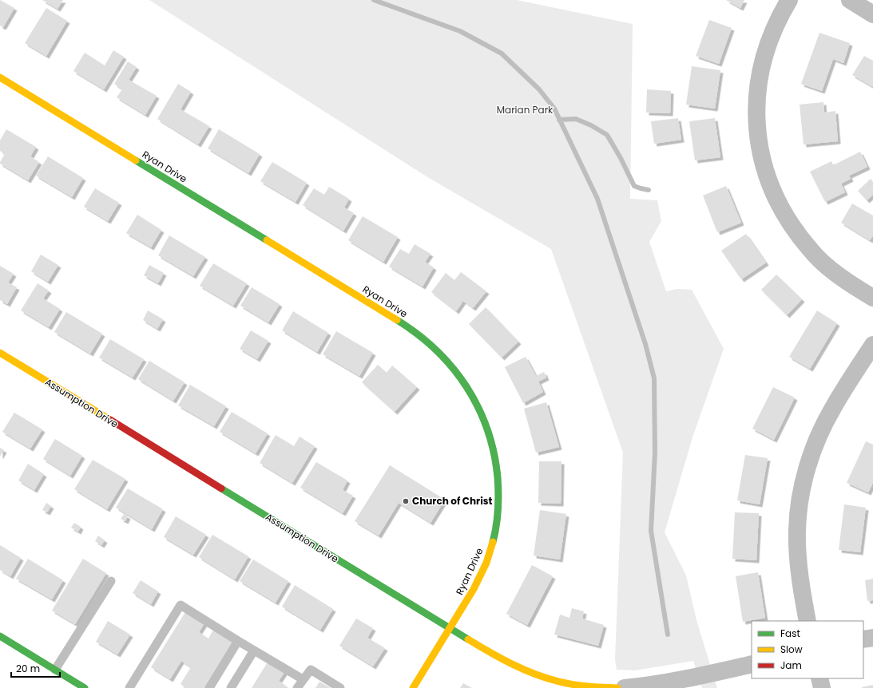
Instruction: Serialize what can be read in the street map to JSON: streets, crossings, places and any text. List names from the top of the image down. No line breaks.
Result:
{"streets":{"street":["Ryan Drive","Assumption Drive"]},"crossings":[["Ryan Drive","Assumption Drive"]],"parks":["Marian Park"],"places":["Church of Christ"],"legend":["Fast","Slow","Jam"],"scale_bar":"20 m"}
